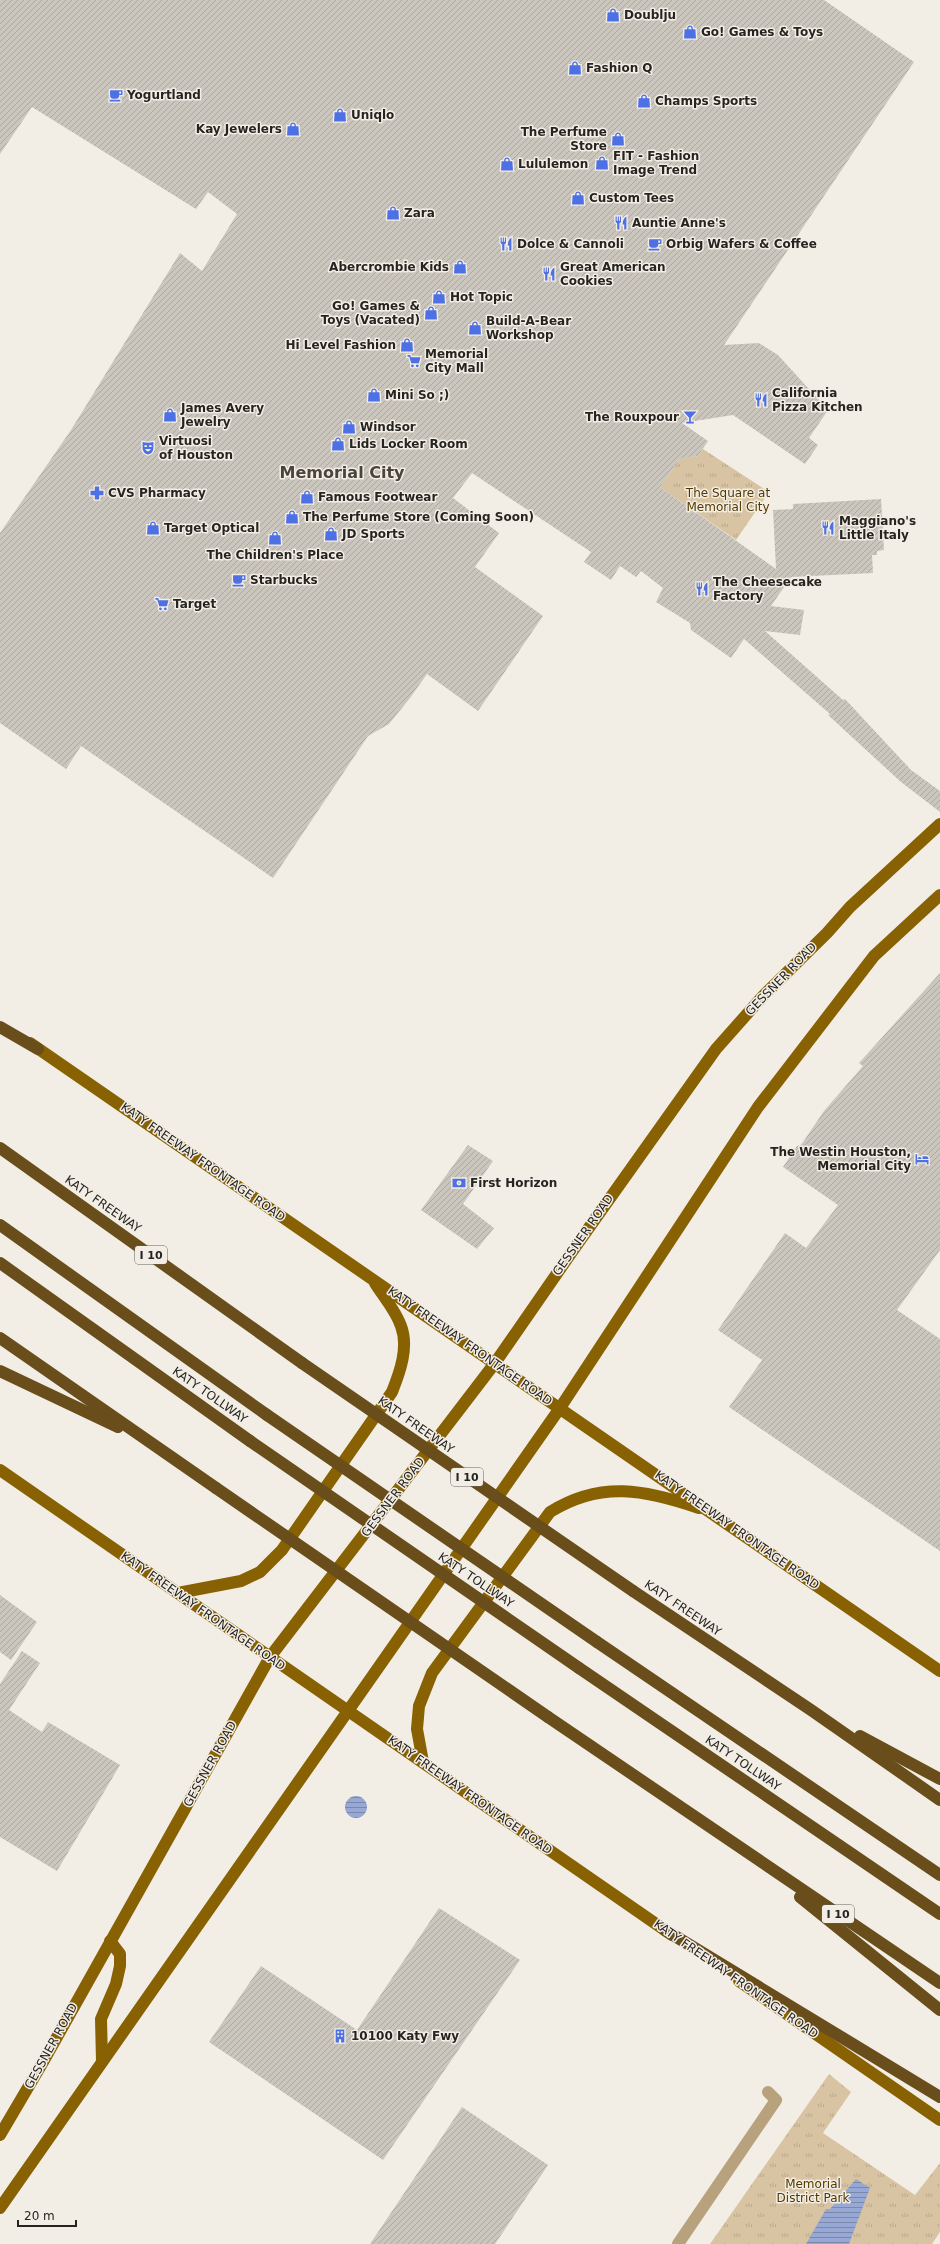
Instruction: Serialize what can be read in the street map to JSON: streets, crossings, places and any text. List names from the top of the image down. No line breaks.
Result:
{"streets":{"highway":["KATY FREEWAY","I 10","KATY TOLLWAY"],"main road":["GESSNER ROAD","KATY FREEWAY FRONTAGE ROAD"]},"crossings":[["GESSNER ROAD","KATY FREEWAY FRONTAGE ROAD"]],"districts":["Memorial City"],"parks":["The Square at Memorial City","Memorial District Park"],"places":{"shop":["Doublju","Go! Games & Toys","Fashion Q","Champs Sports","Uniqlo","Kay Jewelers","The Perfume Store","FIT - Fashion Image Trend","Lululemon","Custom Tees","Zara","Abercrombie Kids","Hot Topic","Go! Games & Toys (Vacated)","Build-A-Bear Workshop","Hi Level Fashion","Mini So ;)","James Avery Jewelry","Windsor","Lids Locker Room","Famous Footwear","The Perfume Store (Coming Soon)","Target Optical","JD Sports","The Children's Place"],"cafe":["Yogurtland","Orbig Wafers & Coffee","Starbucks"],"restaurant":["Auntie Anne's","Dolce & Cannoli","Great American Cookies","California Pizza Kitchen","Maggiano's Little Italy","The Cheesecake Factory"],"supermarket":["Memorial City Mall","Target"],"bar":["The Rouxpour"],"theatre":["Virtuosi of Houston"],"pharmacy":["CVS Pharmacy"],"hotel":["The Westin Houston, Memorial City"],"bank":["First Horizon"],"building":["10100 Katy Fwy"]},"scale_bar":"20 m"}
